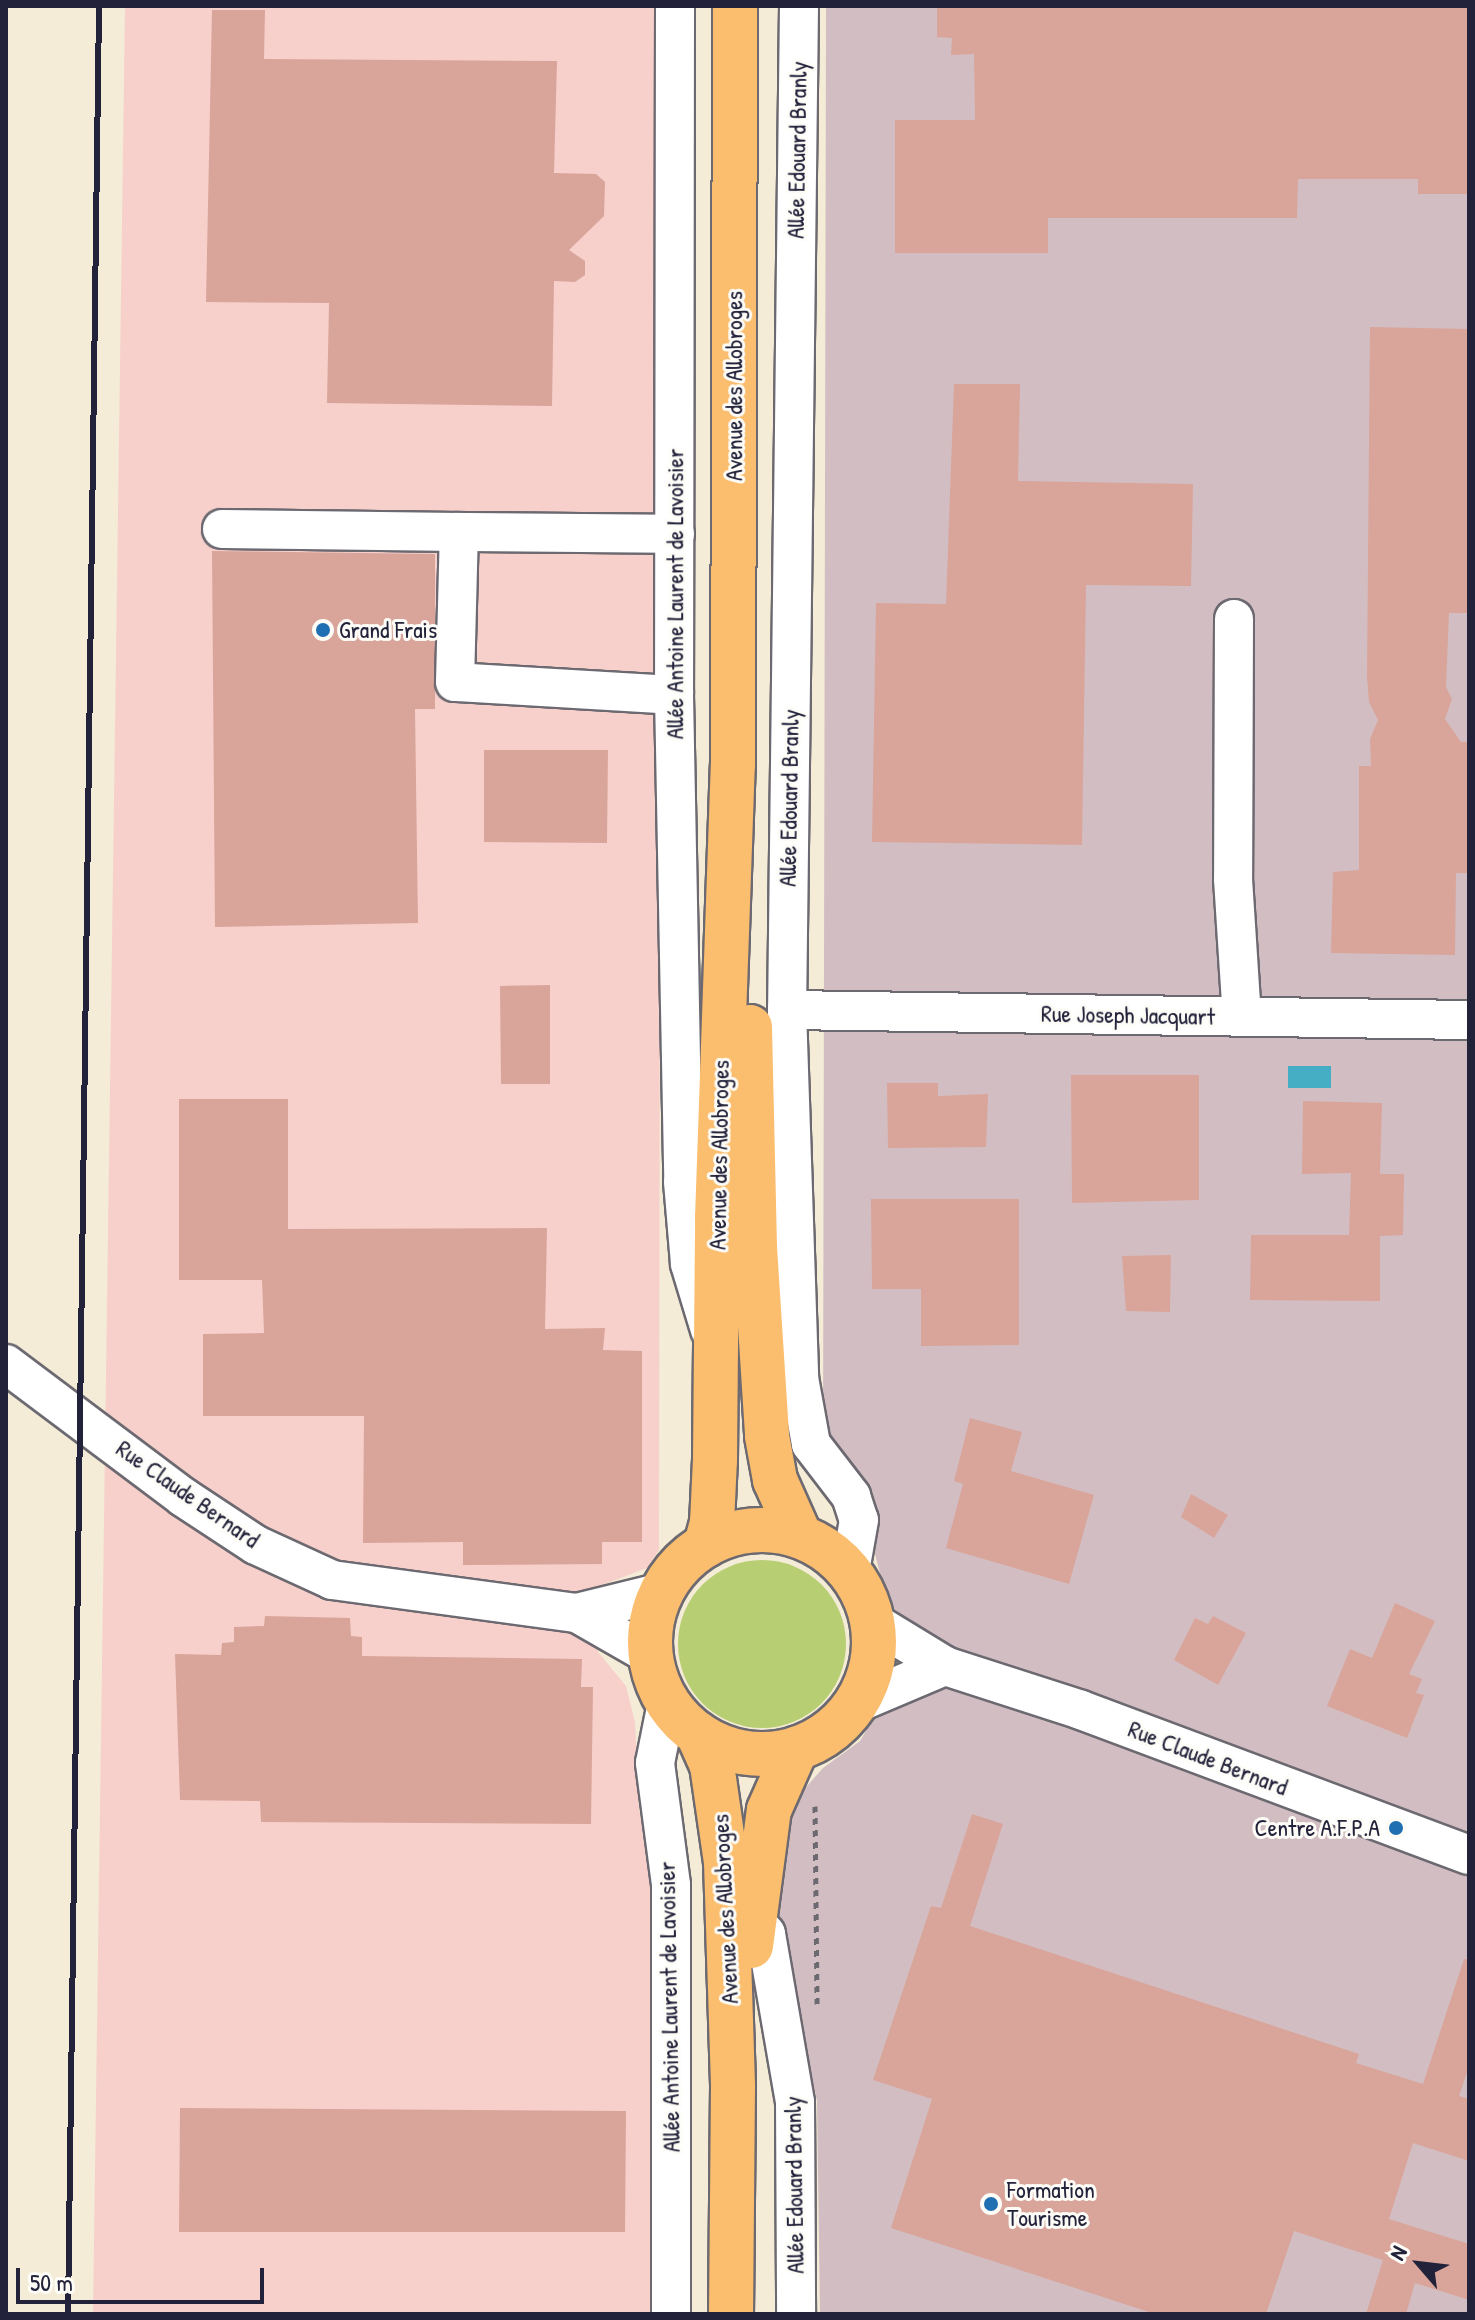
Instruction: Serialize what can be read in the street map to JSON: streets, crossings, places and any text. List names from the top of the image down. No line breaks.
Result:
{"streets":{"main road":["Avenue des Allobroges"],"street":["Allée Edouard Branly","Allée Antoine Laurent de Lavoisier","Rue Joseph Jacquart","Rue Claude Bernard"]},"crossings":[["Allée Edouard Branly","Avenue des Allobroges"],["Allée Edouard Branly","Allée Antoine Laurent de Lavoisier"],["Allée Edouard Branly","Rue Joseph Jacquart"],["Allée Edouard Branly","Rue Claude Bernard"],["Avenue des Allobroges","Allée Antoine Laurent de Lavoisier"],["Avenue des Allobroges","Rue Claude Bernard"],["Allée Antoine Laurent de Lavoisier","Rue Claude Bernard"]],"places":["Grand Frais","Centre A.F.P.A","Formation Tourisme"],"scale_bar":"50 m","north":"top left"}
